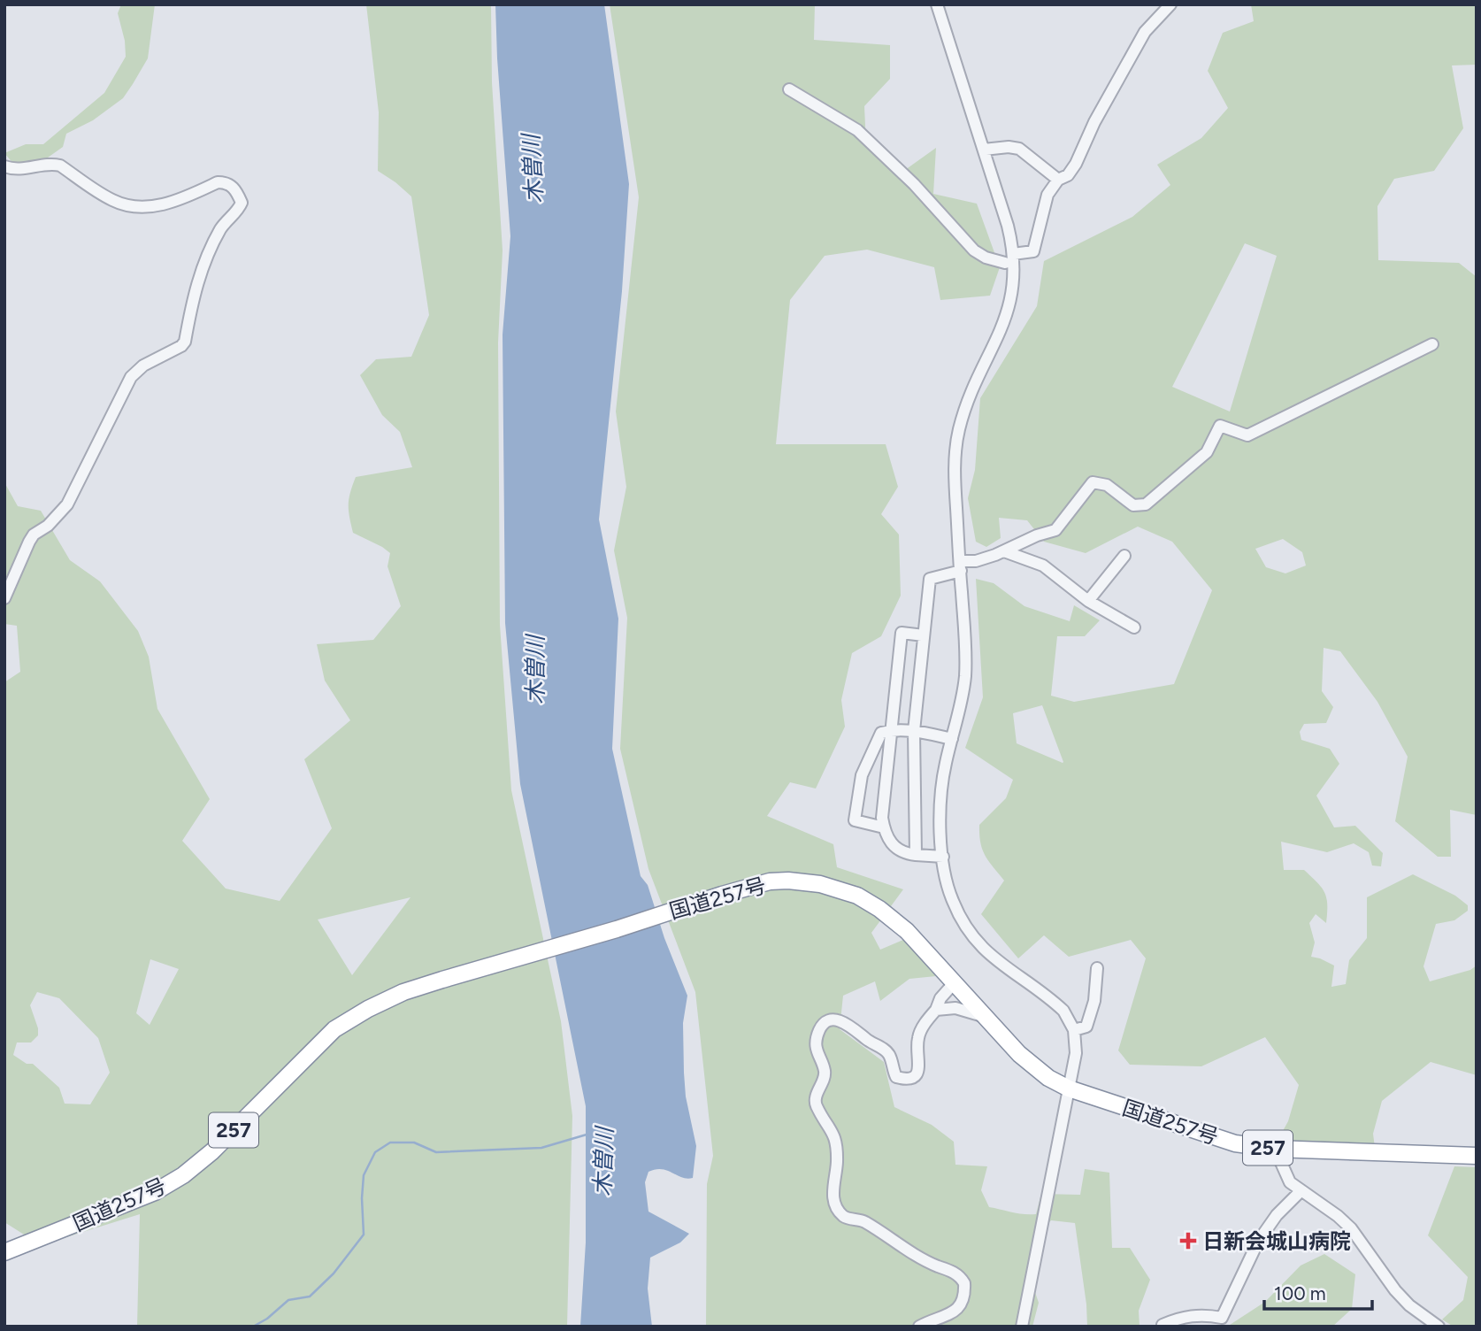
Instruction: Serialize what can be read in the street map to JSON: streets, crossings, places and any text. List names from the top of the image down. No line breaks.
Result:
{"streets":{"highway":["国道257号","257"]},"water":["木曽川"],"places":{"health":["日新会城山病院"]},"scale_bar":"100 m"}
